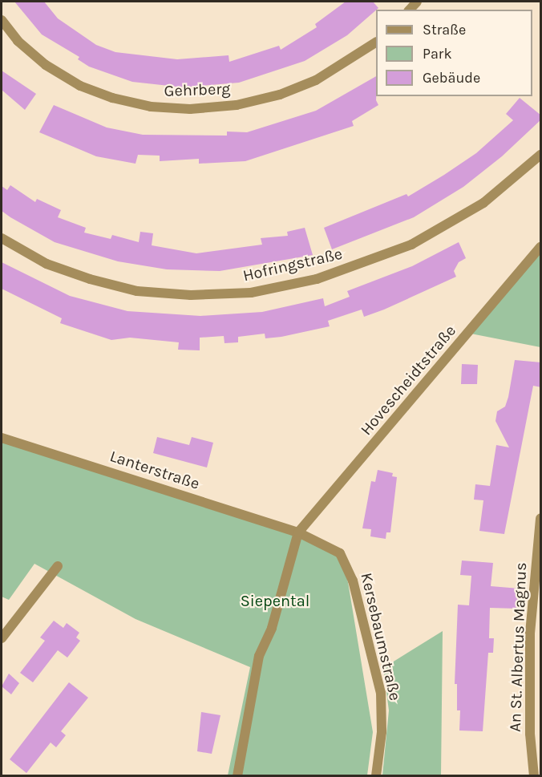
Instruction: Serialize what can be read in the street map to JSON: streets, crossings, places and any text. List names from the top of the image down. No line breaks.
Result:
{"streets":{"street":["Gehrberg","Hofringstraße","Hovescheidtstraße","Lanterstraße","Kersebaumstraße","An St. Albertus Magnus"]},"crossings":[["Hovescheidtstraße","Lanterstraße"],["Hovescheidtstraße","Kersebaumstraße"],["Lanterstraße","Kersebaumstraße"]],"parks":["Siepental"],"legend":["Straße","Park","Gebäude"]}
